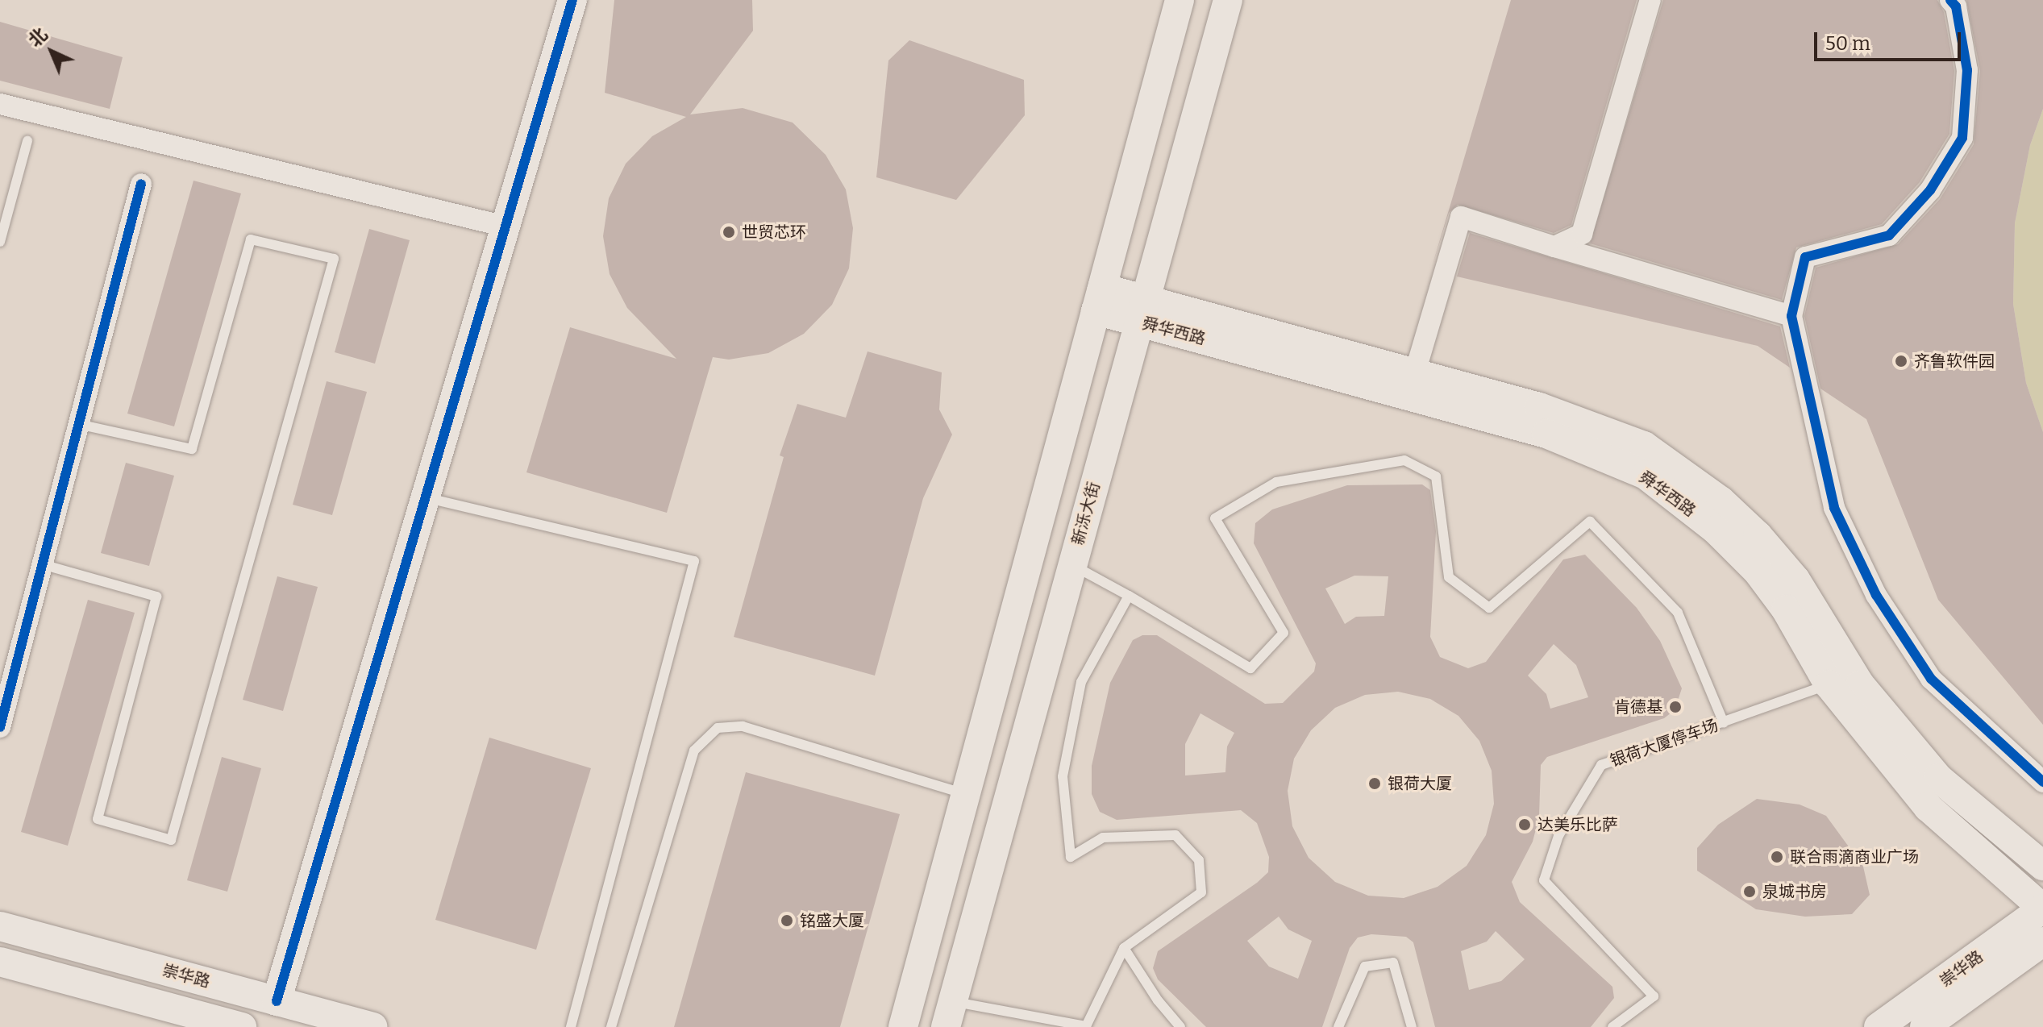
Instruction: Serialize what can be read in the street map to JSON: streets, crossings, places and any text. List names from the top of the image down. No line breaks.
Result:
{"streets":{"main road":["舜华西路","新泺大街","崇华路"],"lane":["银荷大厦停车场"]},"crossings":[["舜华西路","新泺大街"],["舜华西路","银荷大厦停车场"],["舜华西路","崇华路"]],"places":["世贸芯环","齐鲁软件园","肯德基","银荷大厦","达美乐比萨","联合雨滴商业广场","泉城书房","铭盛大厦"],"scale_bar":"50 m","north":"top left"}
